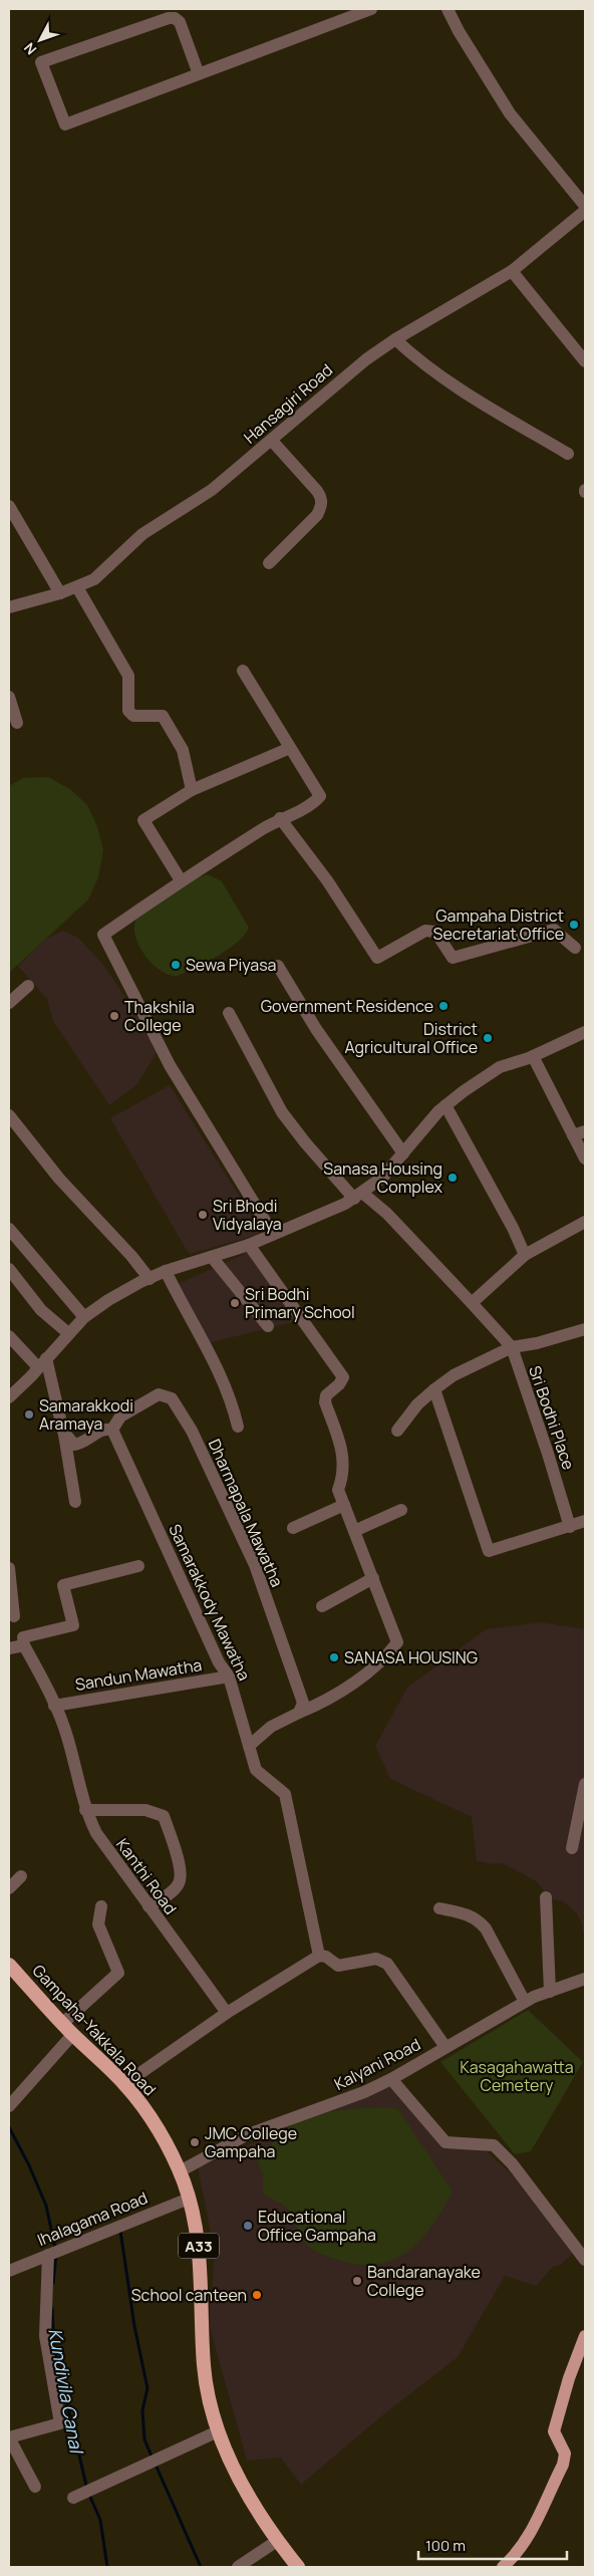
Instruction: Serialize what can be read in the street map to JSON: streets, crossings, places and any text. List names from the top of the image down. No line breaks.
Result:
{"streets":{"highway":["Gampaha-Yakkala Road","A33"],"street":["Hansagiri Road","Sri Bodhi Place","Dharmapala Mawatha","Samarakkody Mawatha","Sandun Mawatha","Kanthi Road","Kalyani Road","Ihalagama Road"]},"crossings":[["Dharmapala Mawatha","Samarakkody Mawatha"],["Samarakkody Mawatha","Sandun Mawatha"],["Sandun Mawatha","Kanthi Road"],["Gampaha-Yakkala Road","Kalyani Road"],["Gampaha-Yakkala Road","Ihalagama Road"]],"water":["Kundivila Canal"],"parks":["Kasagahawatta Cemetery"],"places":["Gampaha District Secretariat Office","Sewa Piyasa","Government Residence","Thakshila College","District Agricultural Office","Sanasa Housing Complex","Sri Bhodi Vidyalaya","Sri Bodhi Primary School","Samarakkodi Aramaya","SANASA HOUSING","JMC College Gampaha","Educational Office Gampaha","Bandaranayake College","School canteen"],"scale_bar":"100 m","north":"bottom left"}
